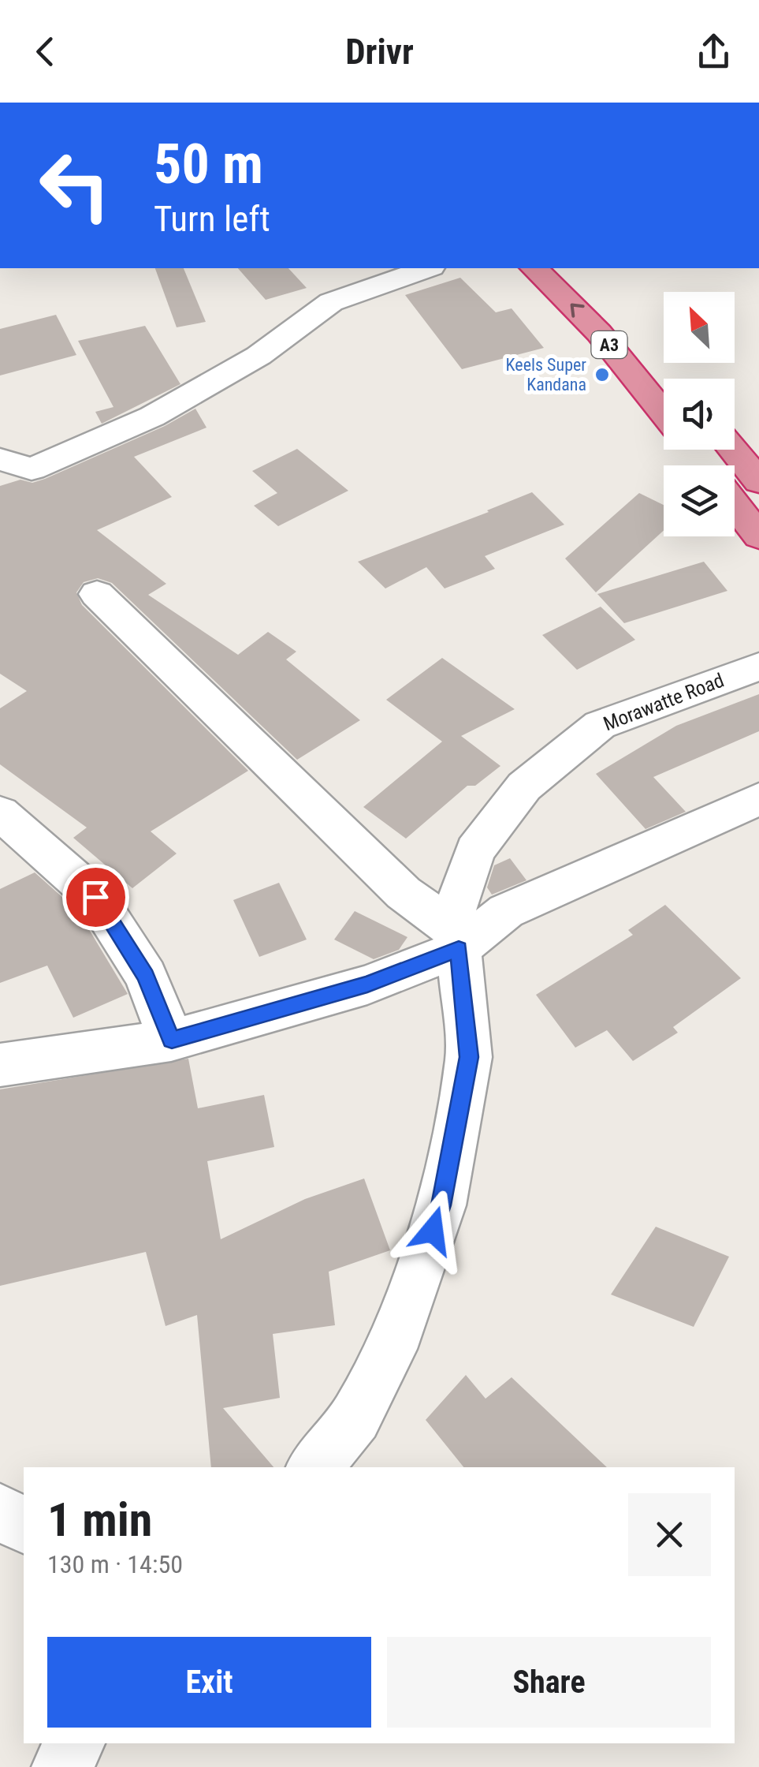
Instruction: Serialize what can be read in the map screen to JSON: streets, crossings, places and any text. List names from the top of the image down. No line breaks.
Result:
{"streets":{"highway":["A3"],"street":["Morawatte Road"]},"places":["Keels Super Kandana"],"north":"top left","page":{"header":"Drivr","turn":["50 m","Turn left"],"heading":["1 min","130 m · 14:50"],"buttons":["Exit","Share"]}}
